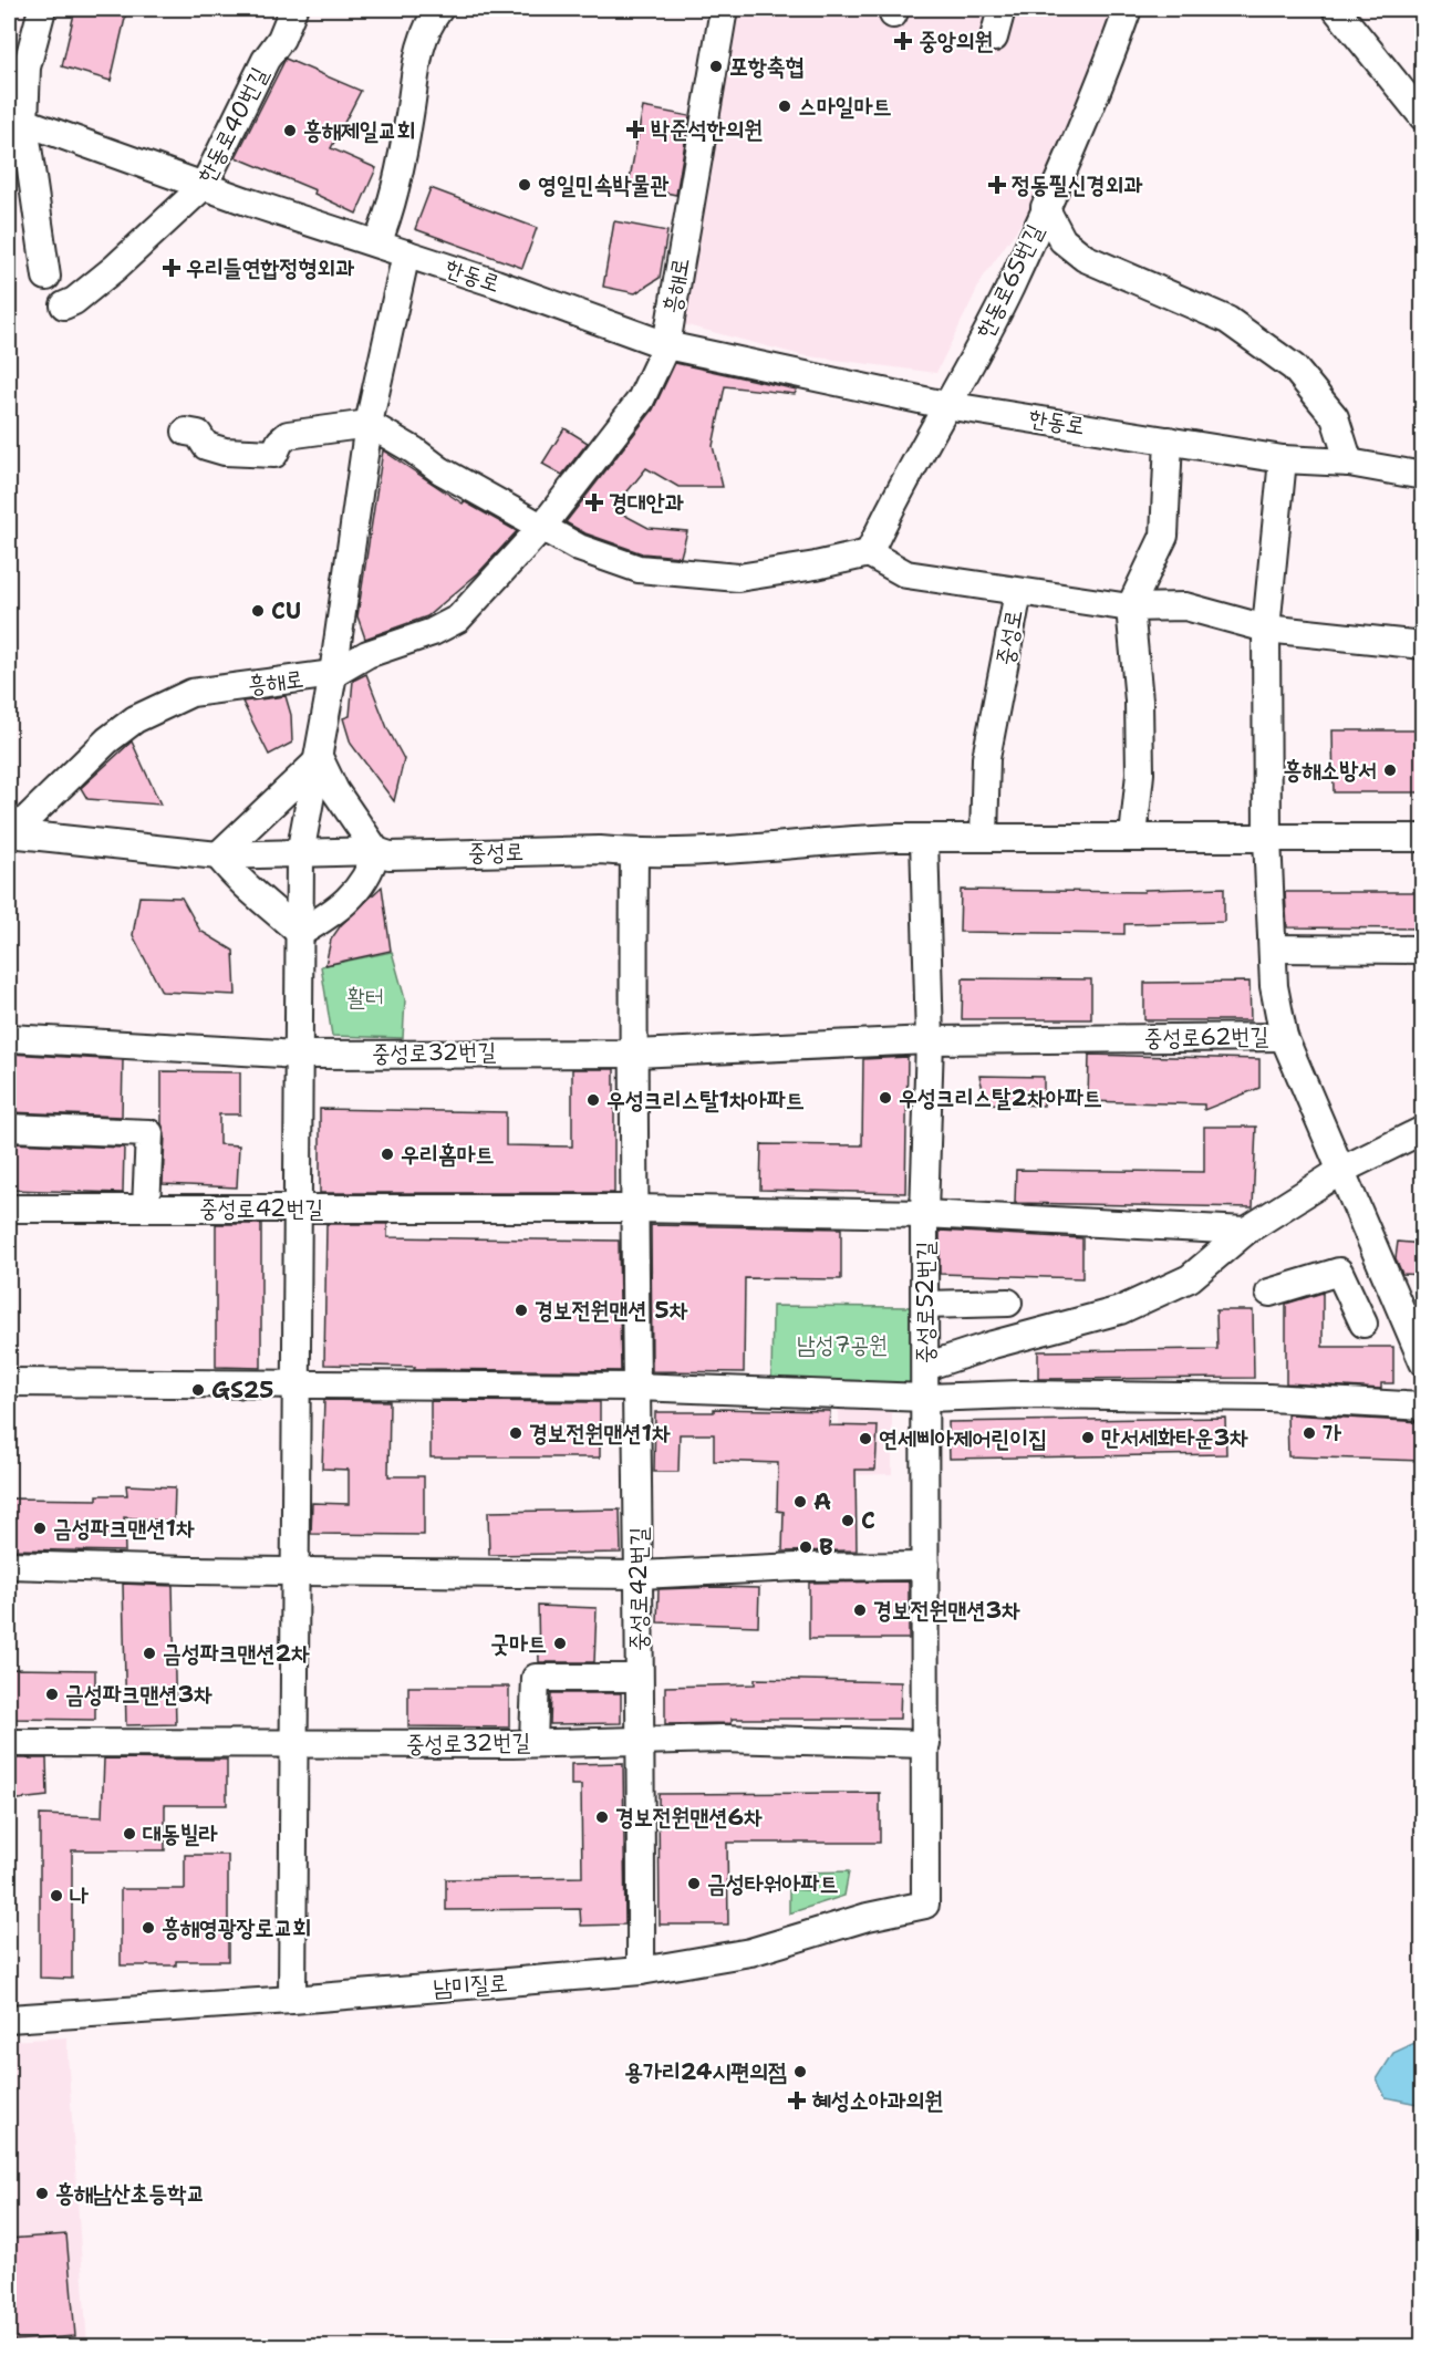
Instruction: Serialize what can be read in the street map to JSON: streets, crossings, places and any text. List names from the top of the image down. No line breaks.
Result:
{"streets":{"street":["한동로40번길","한동로","한동로65번길","흥해로","중성로","중성로62번길","중성로32번길","중성로42번길","중성로52번길","남미질로"]},"crossings":[["한동로40번길","한동로"],["한동로","한동로65번길"],["한동로","흥해로"],["흥해로","중성로"],["중성로","중성로62번길"],["중성로","중성로42번길"],["중성로","중성로52번길"],["중성로62번길","중성로52번길"],["중성로32번길","중성로42번길"],["중성로42번길","남미질로"],["중성로52번길","남미질로"]],"parks":["활터","남성7공원"],"places":{"health":["중앙의원","박준석한의원","정동필신경외과","우리들연합정형외과","경대안과","혜성소아과의원"],"other":["포항축협","스마일마트","흥해제일교회","영일민속박물관","CU","흥해소방서","우성크리스탈2차아파트","우성크리스탈1차아파트","우리홈마트","경보전원맨션 5차","GS25","경보전원맨션1차","가","만서세화타운3차","연세삐아제어린이집","A","C","금성파크맨션1차","B","경보전원맨션3차","굿마트","금성파크맨션2차","금성파크맨션3차","경보전원맨션6차","대동빌라","금성타워아파트","나","흥해영광장로교회","용가리24시편의점","흥해남산초등학교"]}}
